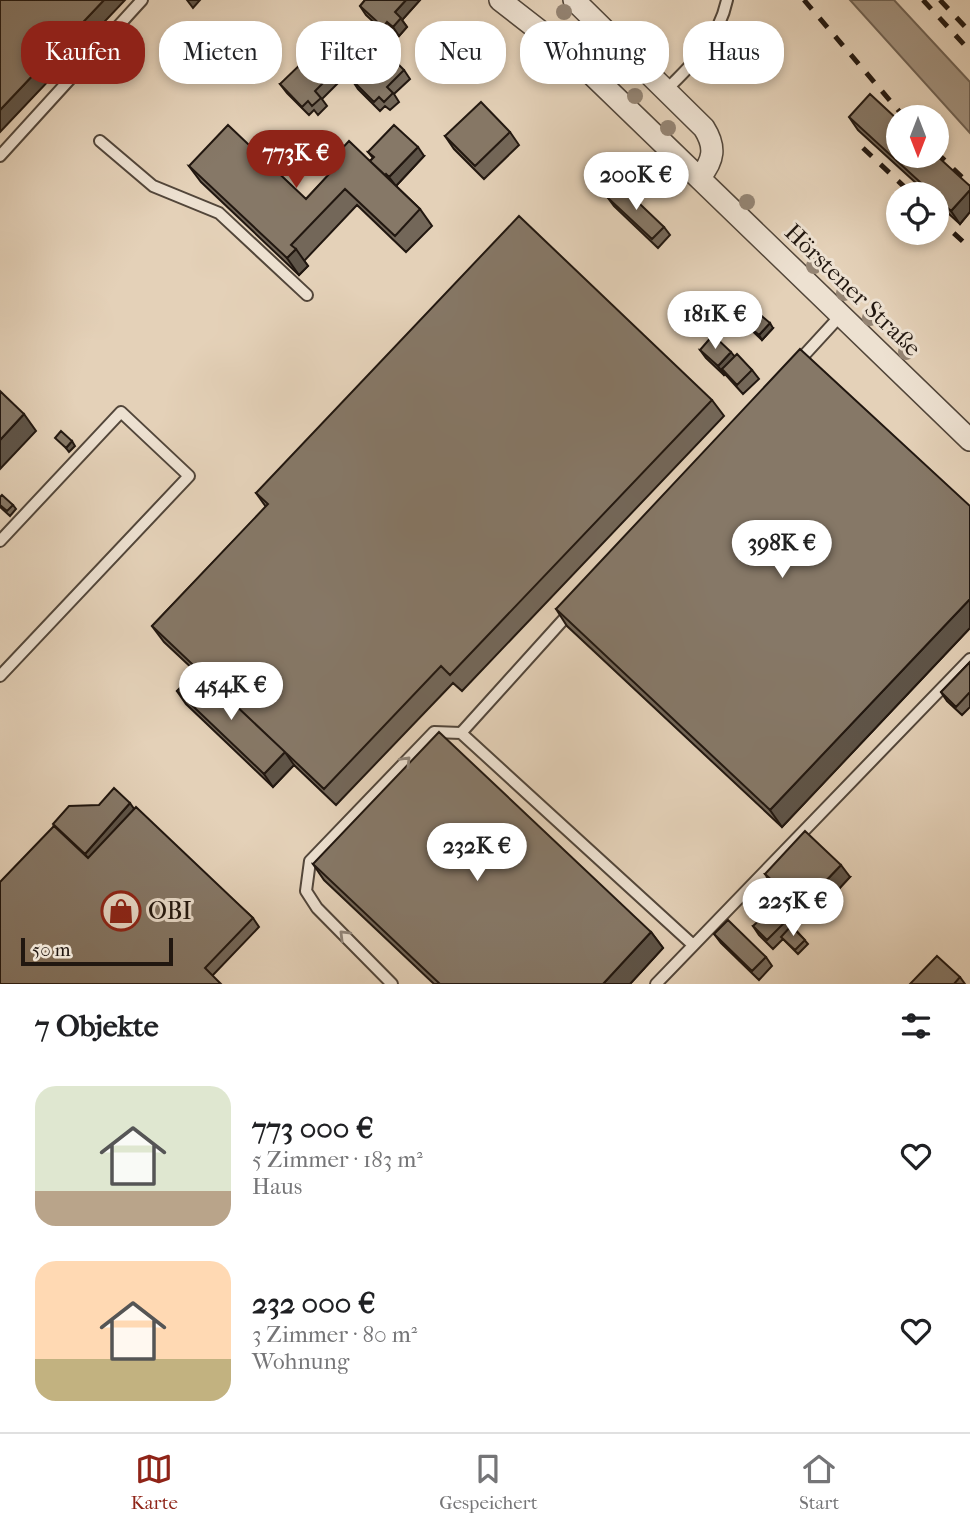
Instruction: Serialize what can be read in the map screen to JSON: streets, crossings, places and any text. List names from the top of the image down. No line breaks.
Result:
{"streets":{"street":["Hörstener Straße"]},"places":{"shop":["OBI"]},"scale_bar":"50 m","north":"bottom","page":{"chip":["Kaufen","Mieten","Filter","Neu","Wohnung","Haus"],"price":["773K €","200K €","181K €","398K €","454K €","232K €","225K €"],"scale":"50 m","heading":"7 Objekte","list":[{"name":"773 000 €","note":"5 Zimmer · 183 m² · Haus"},{"name":"232 000 €","note":"3 Zimmer · 80 m² · Wohnung"}],"tabs":["Karte","Gespeichert","Start"]}}
